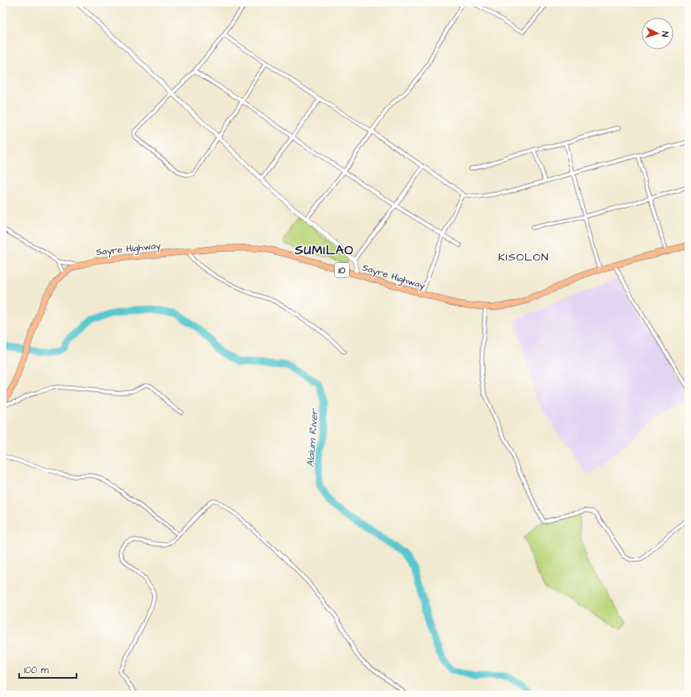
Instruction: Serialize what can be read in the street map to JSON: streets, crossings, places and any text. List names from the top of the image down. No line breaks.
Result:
{"streets":{"highway":["Sayre Highway","10"]},"districts":["SUMILAO","KISOLON"],"water":["Alalum River"],"scale_bar":"100 m","north":"right"}
